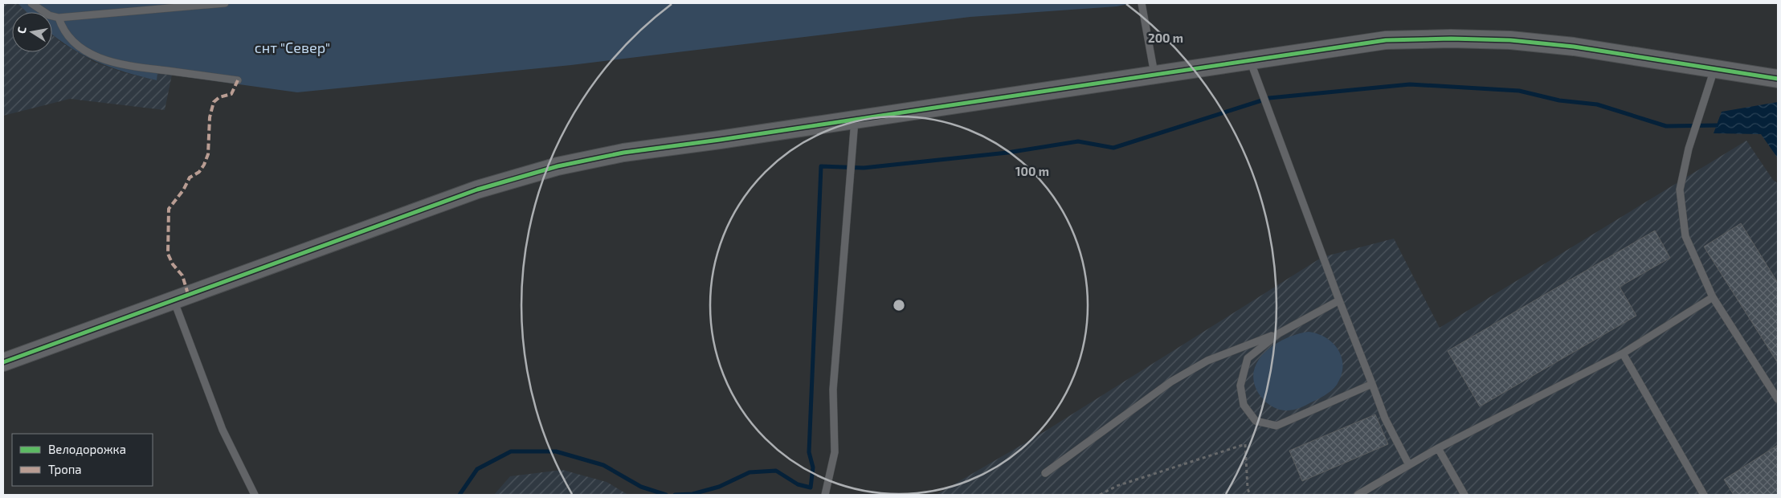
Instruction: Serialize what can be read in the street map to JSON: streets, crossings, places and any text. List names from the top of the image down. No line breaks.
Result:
{"parks":["снт \"Север\""],"legend":["Велодорожка","Тропа"],"north":"left","rings":["200 m","100 m"]}
